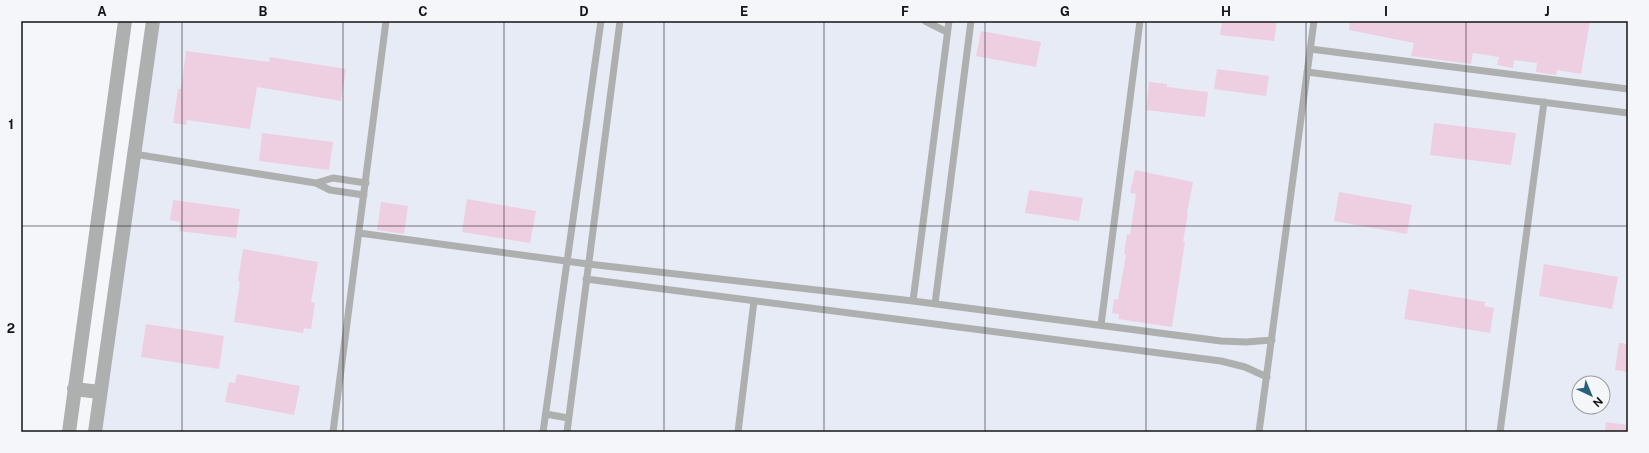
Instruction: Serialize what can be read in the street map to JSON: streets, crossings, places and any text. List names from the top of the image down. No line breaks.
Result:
{"north":"bottom right","grid":{"columns":["A","B","C","D","E","F","G","H","I","J"],"rows":["1","2"]}}
